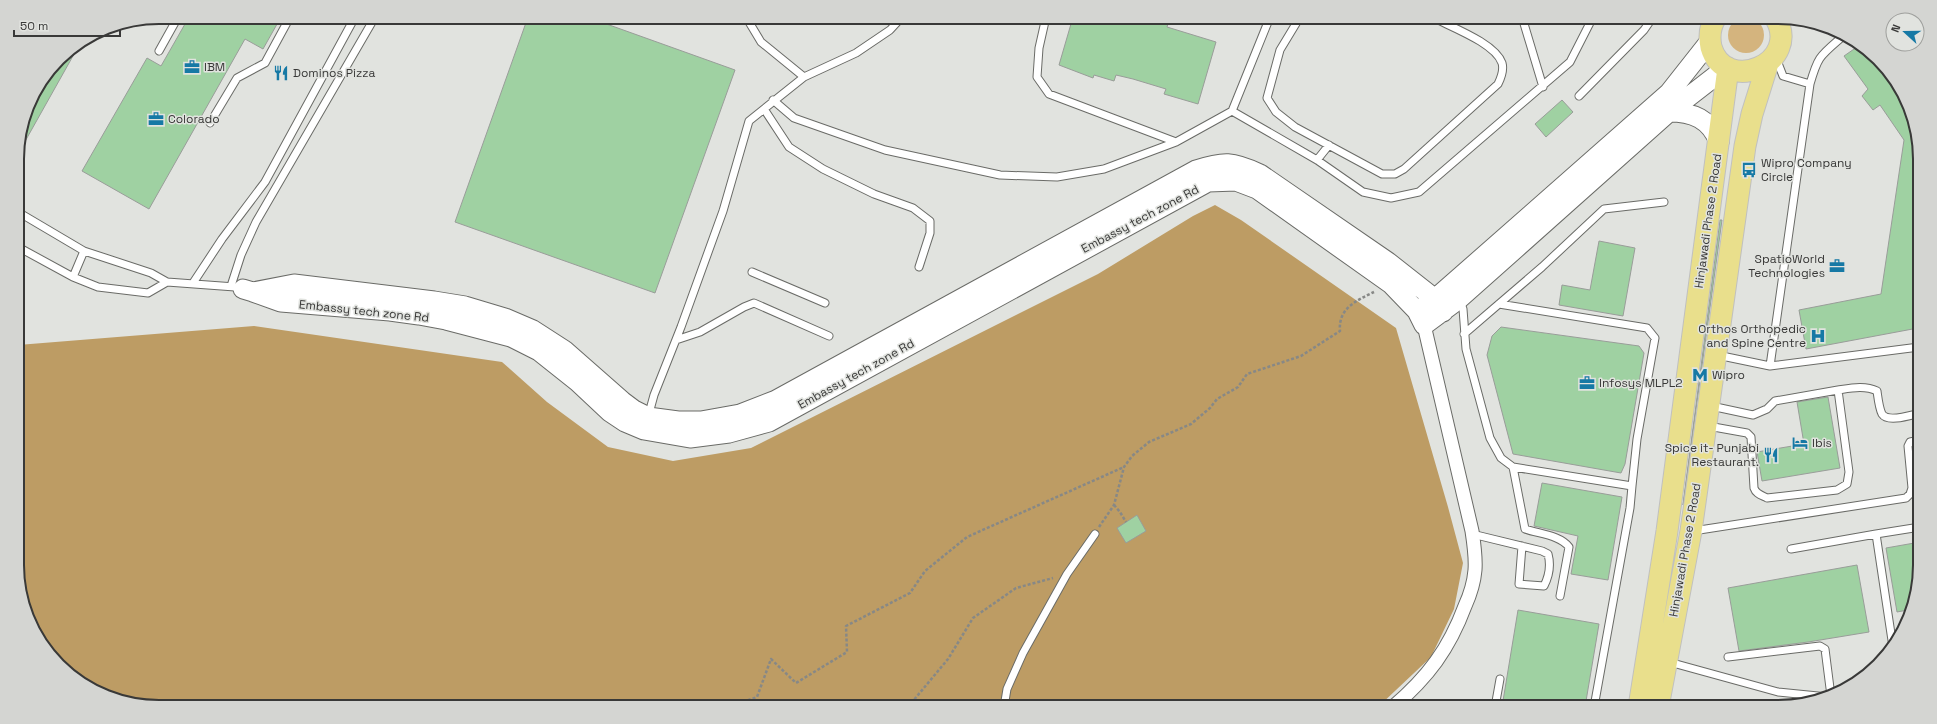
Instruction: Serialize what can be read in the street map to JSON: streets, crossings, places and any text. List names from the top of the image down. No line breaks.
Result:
{"streets":{"main road":["Hinjawadi Phase 2 Road"],"street":["Embassy tech zone Rd"]},"places":{"office":["IBM","Colorado","SpatioWorld Technologies","Infosys MLPL2"],"restaurant":["Dominos Pizza","Spice it- Punjabi Restaurant."],"bus stop":["Wipro Company Circle"],"hospital":["Orthos Orthopedic and Spine Centre"],"metro station":["Wipro"],"hotel":["Ibis"]},"scale_bar":"50 m","north":"left"}
